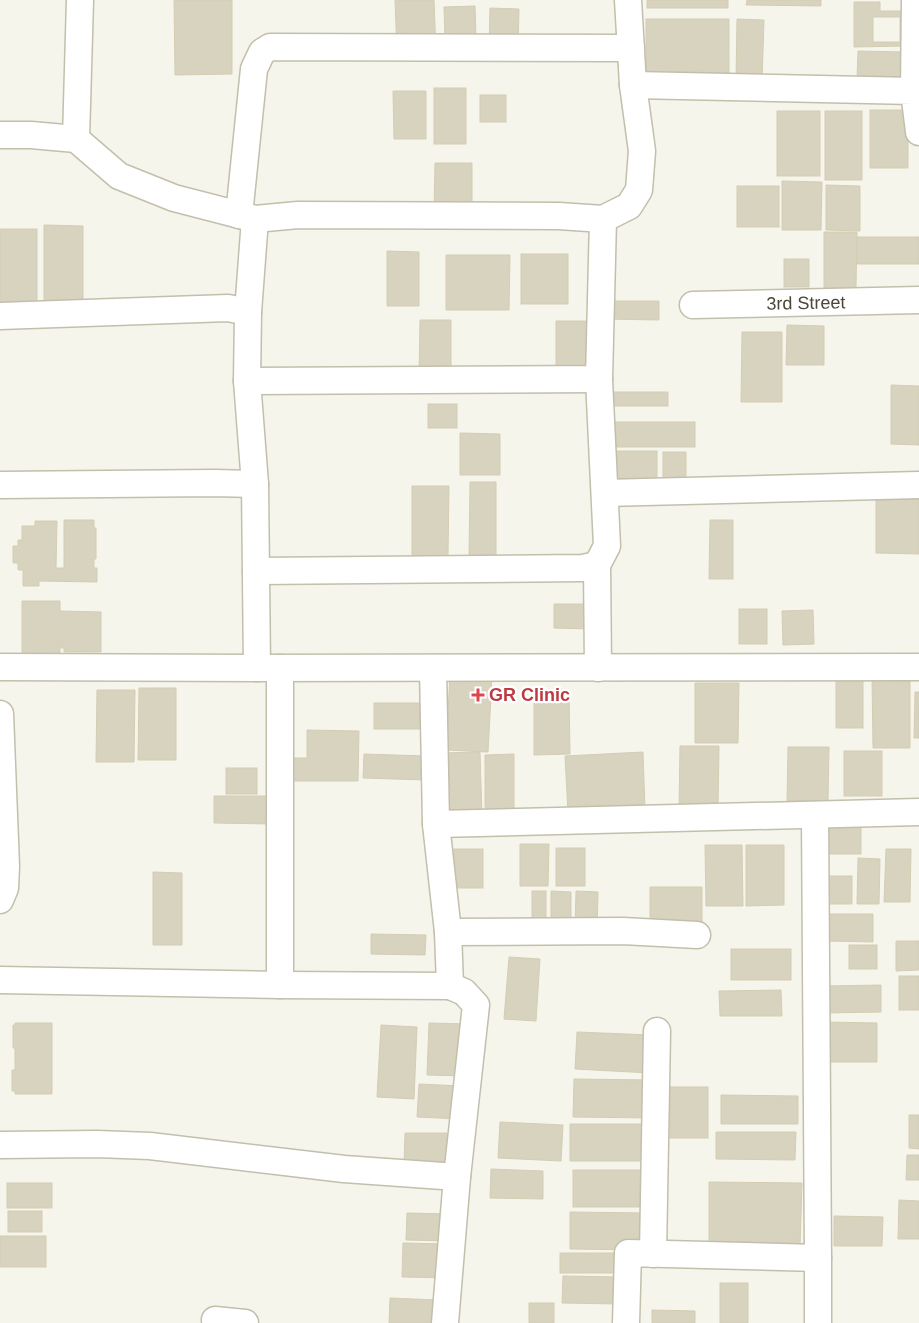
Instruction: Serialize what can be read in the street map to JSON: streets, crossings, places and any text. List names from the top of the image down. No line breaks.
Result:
{"streets":{"street":["3rd Street"]},"places":{"health":["GR Clinic"]}}
